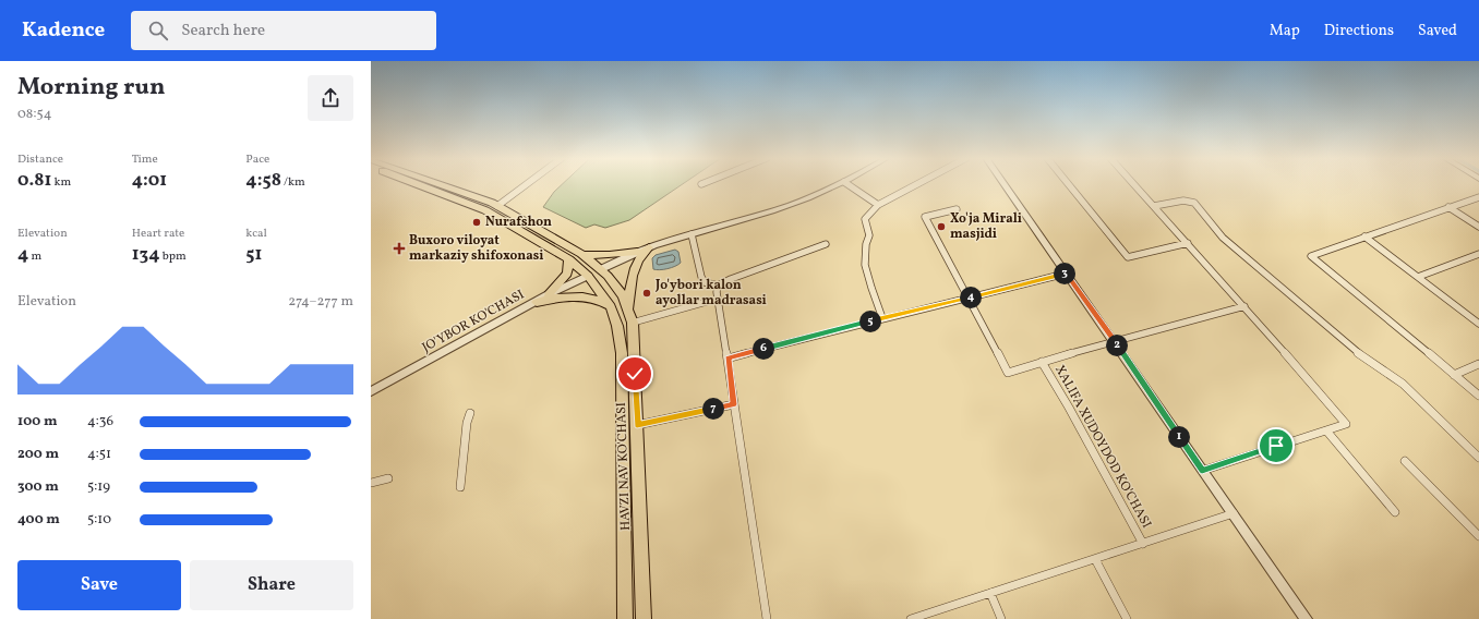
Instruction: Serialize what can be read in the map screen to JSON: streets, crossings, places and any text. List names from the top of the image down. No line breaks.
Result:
{"streets":{"main road":["HAVZI NAV KO'CHASI"],"street":["JO'YBOR KO'CHASI","XALIFA XUDOYDOD KO'CHASI"]},"crossings":[["JO'YBOR KO'CHASI","HAVZI NAV KO'CHASI"]],"places":{"other":["Nurafshon","Xo'ja Mirali masjidi","Jo'ybori kalon ayollar madrasasi"],"health":["Buxoro viloyat markaziy shifoxonasi"]},"page":{"header":"Kadence","search":"Search here","nav":["Map","Directions","Saved"],"heading":["Morning run","08:54"],"stats":[["Distance","0.81 km"],["Time","4:01"],["Pace","4:58 /km"],["Elevation","4 m"],["Heart rate","134 bpm"],["kcal","51"]],"pins":["3","4","5","2","6","7","1"],"chart":["Elevation","274–277 m"],"list":[{"name":"100 m","note":"4:36"},{"name":"200 m","note":"4:51"},{"name":"300 m","note":"5:19"},{"name":"400 m","note":"5:10"}],"buttons":["Save","Share"]}}
